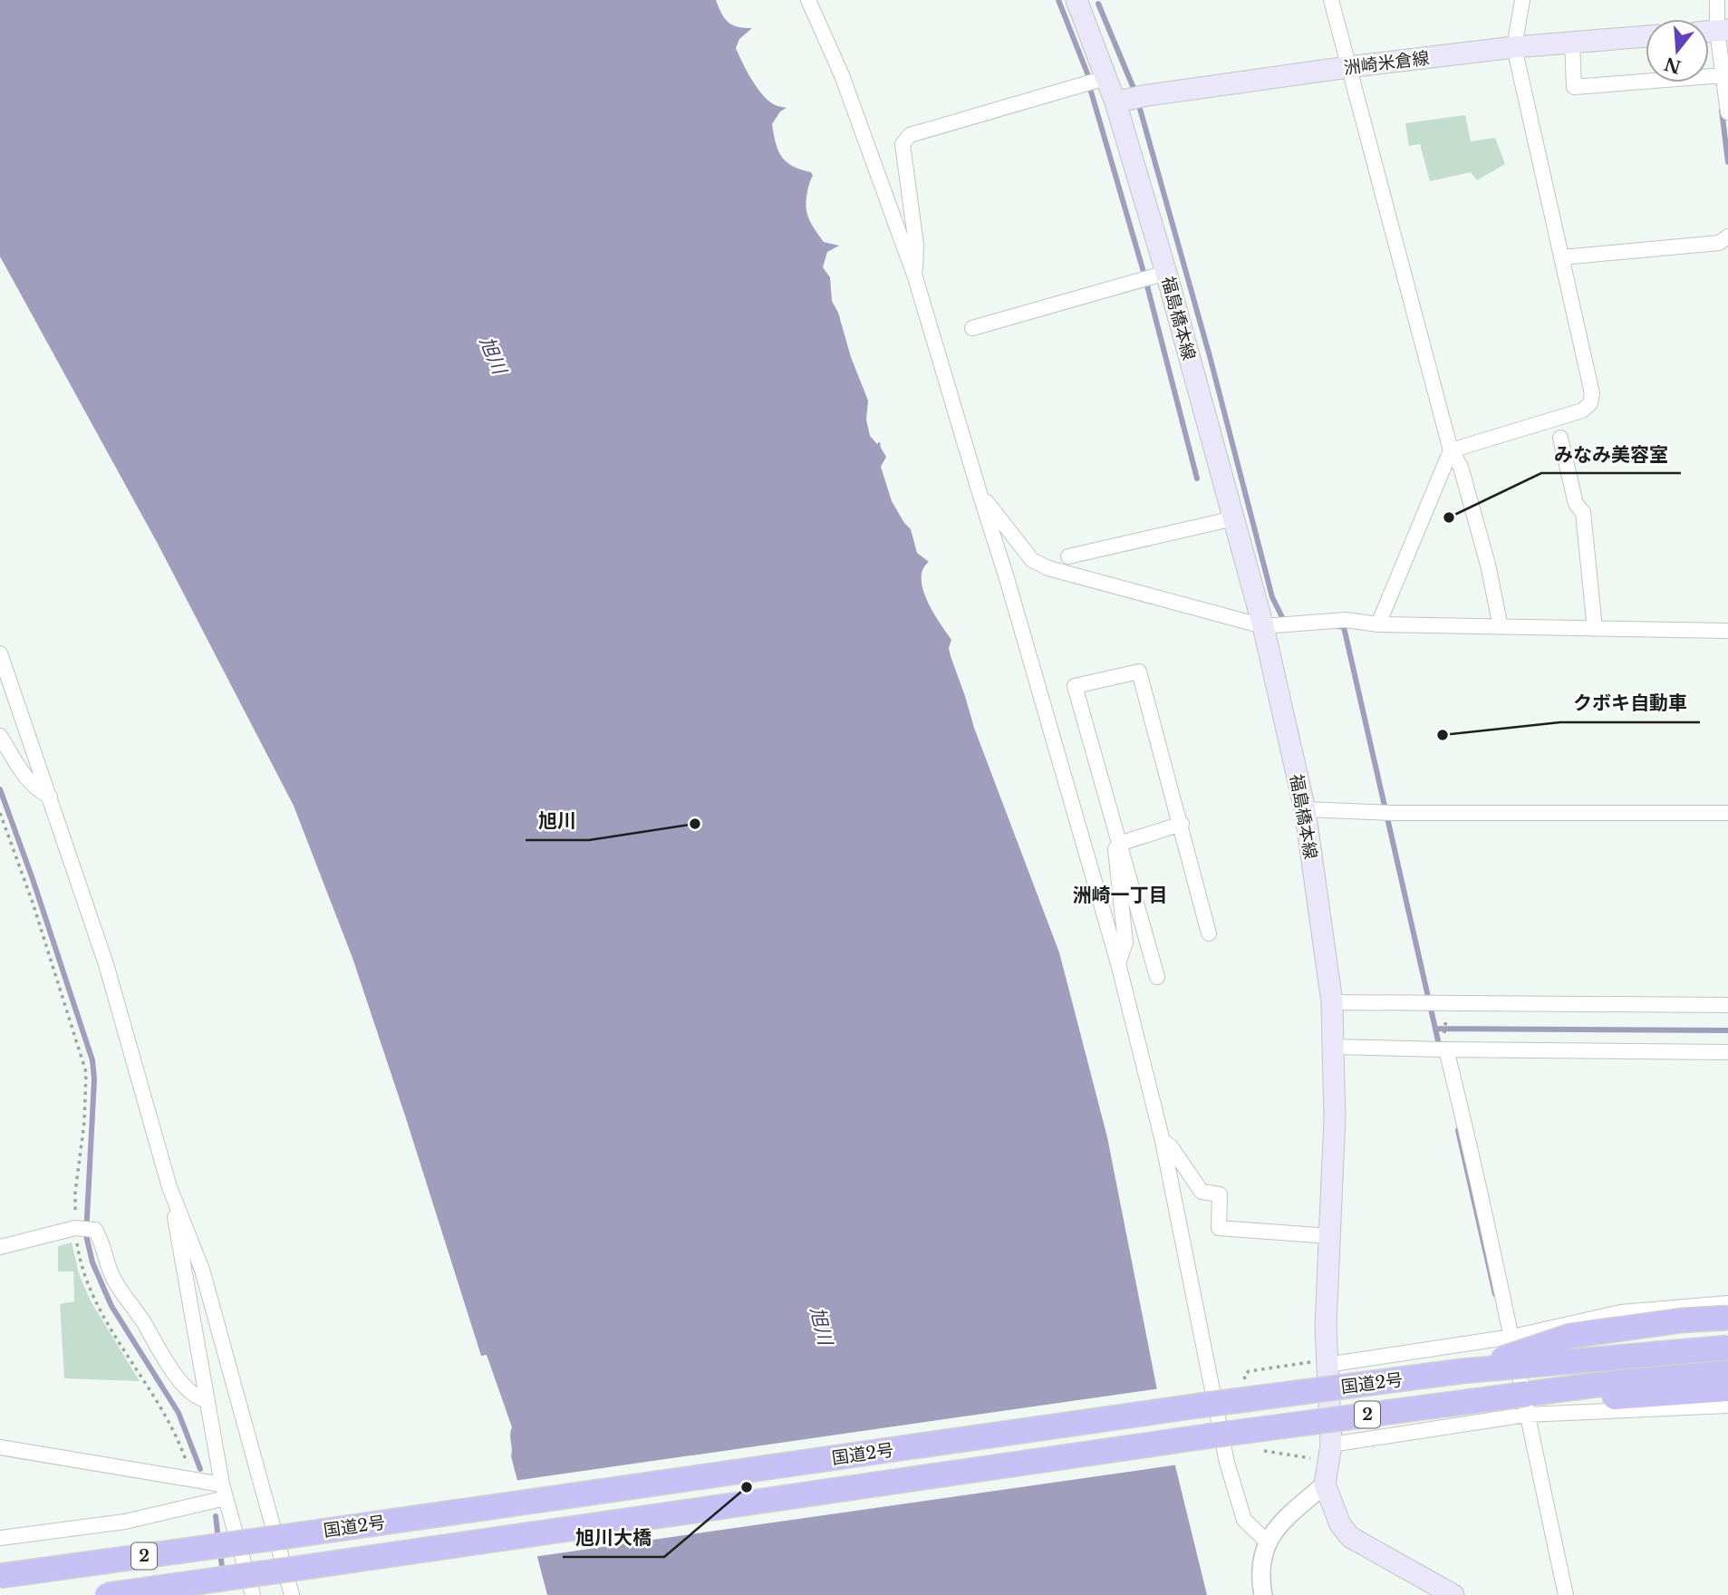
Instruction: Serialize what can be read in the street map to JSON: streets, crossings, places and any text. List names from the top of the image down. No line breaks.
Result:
{"streets":{"highway":["国道2号","2"],"main road":["洲崎米倉線","福島橋本線"]},"crossings":[["洲崎米倉線","福島橋本線"]],"districts":["洲崎一丁目"],"water":["旭川"],"places":["みなみ美容室","クボキ自動車","旭川","旭川大橋"],"north":"bottom"}
